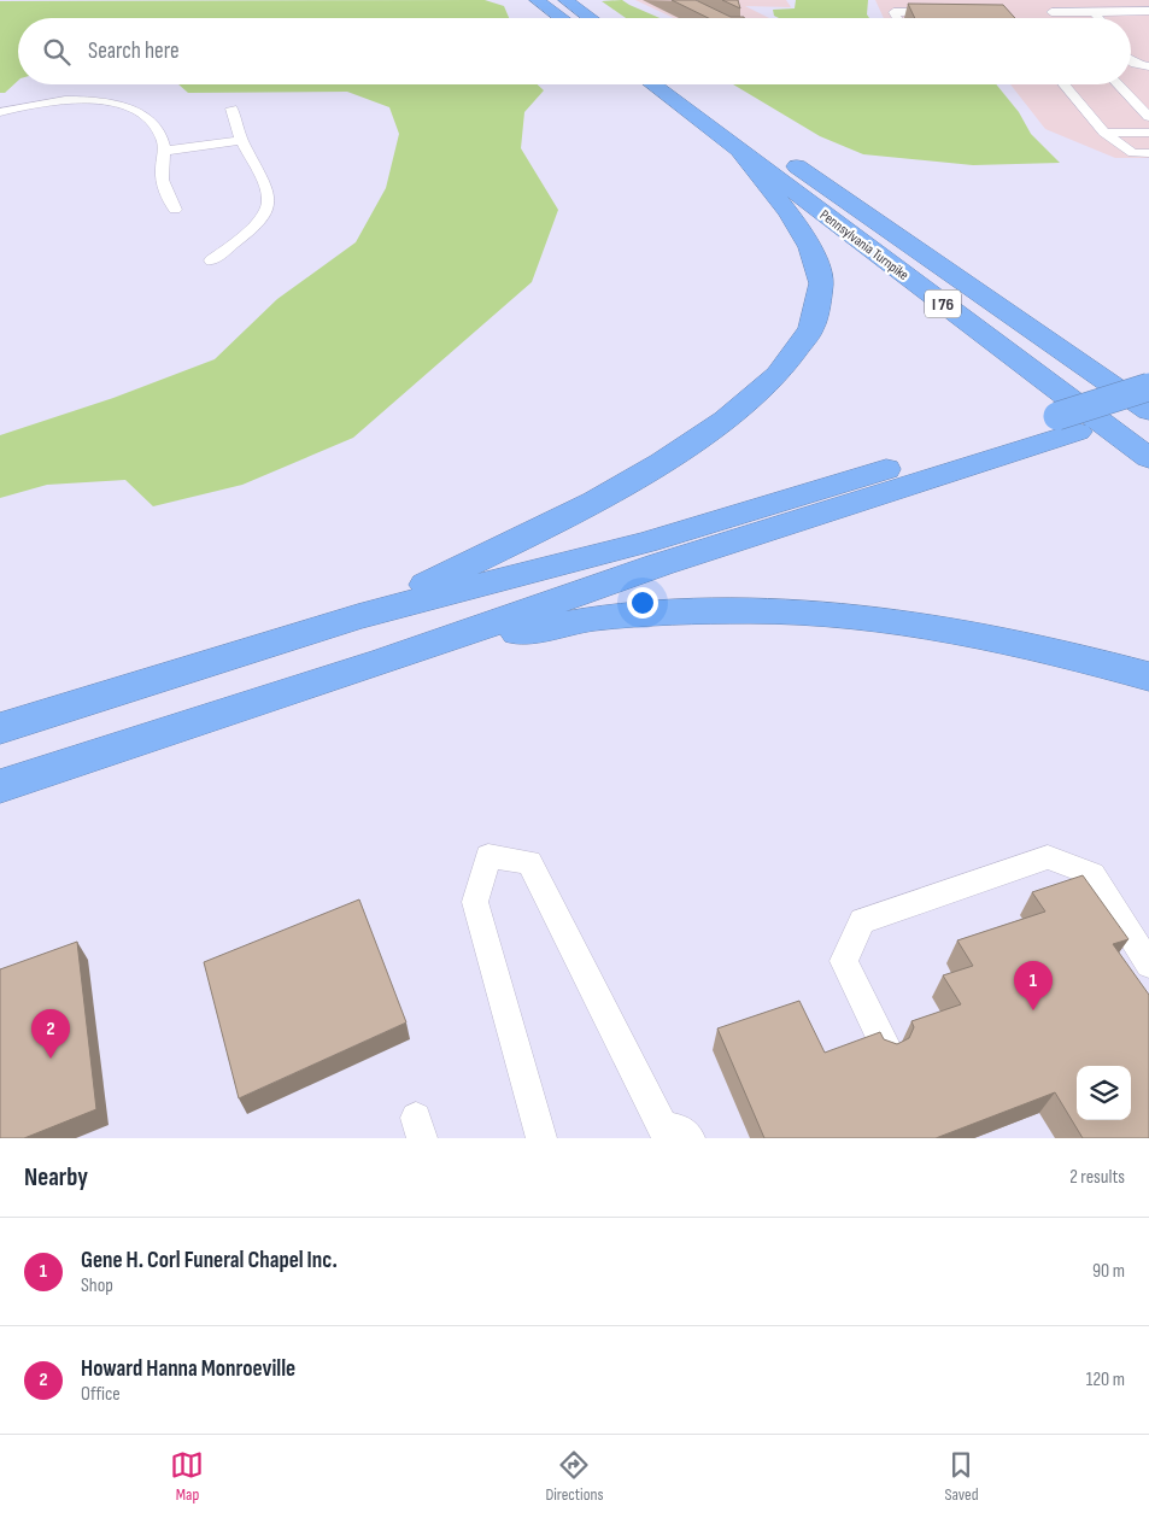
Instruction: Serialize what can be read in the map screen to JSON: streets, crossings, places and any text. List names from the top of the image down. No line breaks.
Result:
{"streets":{"highway":["Pennsylvania Turnpike","I 76"]},"page":{"search":"Search here","pins":["1","2"],"heading":["Nearby","2 results"],"list":[{"mark":"1","name":"Gene H. Corl Funeral Chapel Inc.","note":"Shop","value":"90 m"},{"mark":"2","name":"Howard Hanna Monroeville","note":"Office","value":"120 m"}],"nav":["Map","Directions","Saved"]}}
